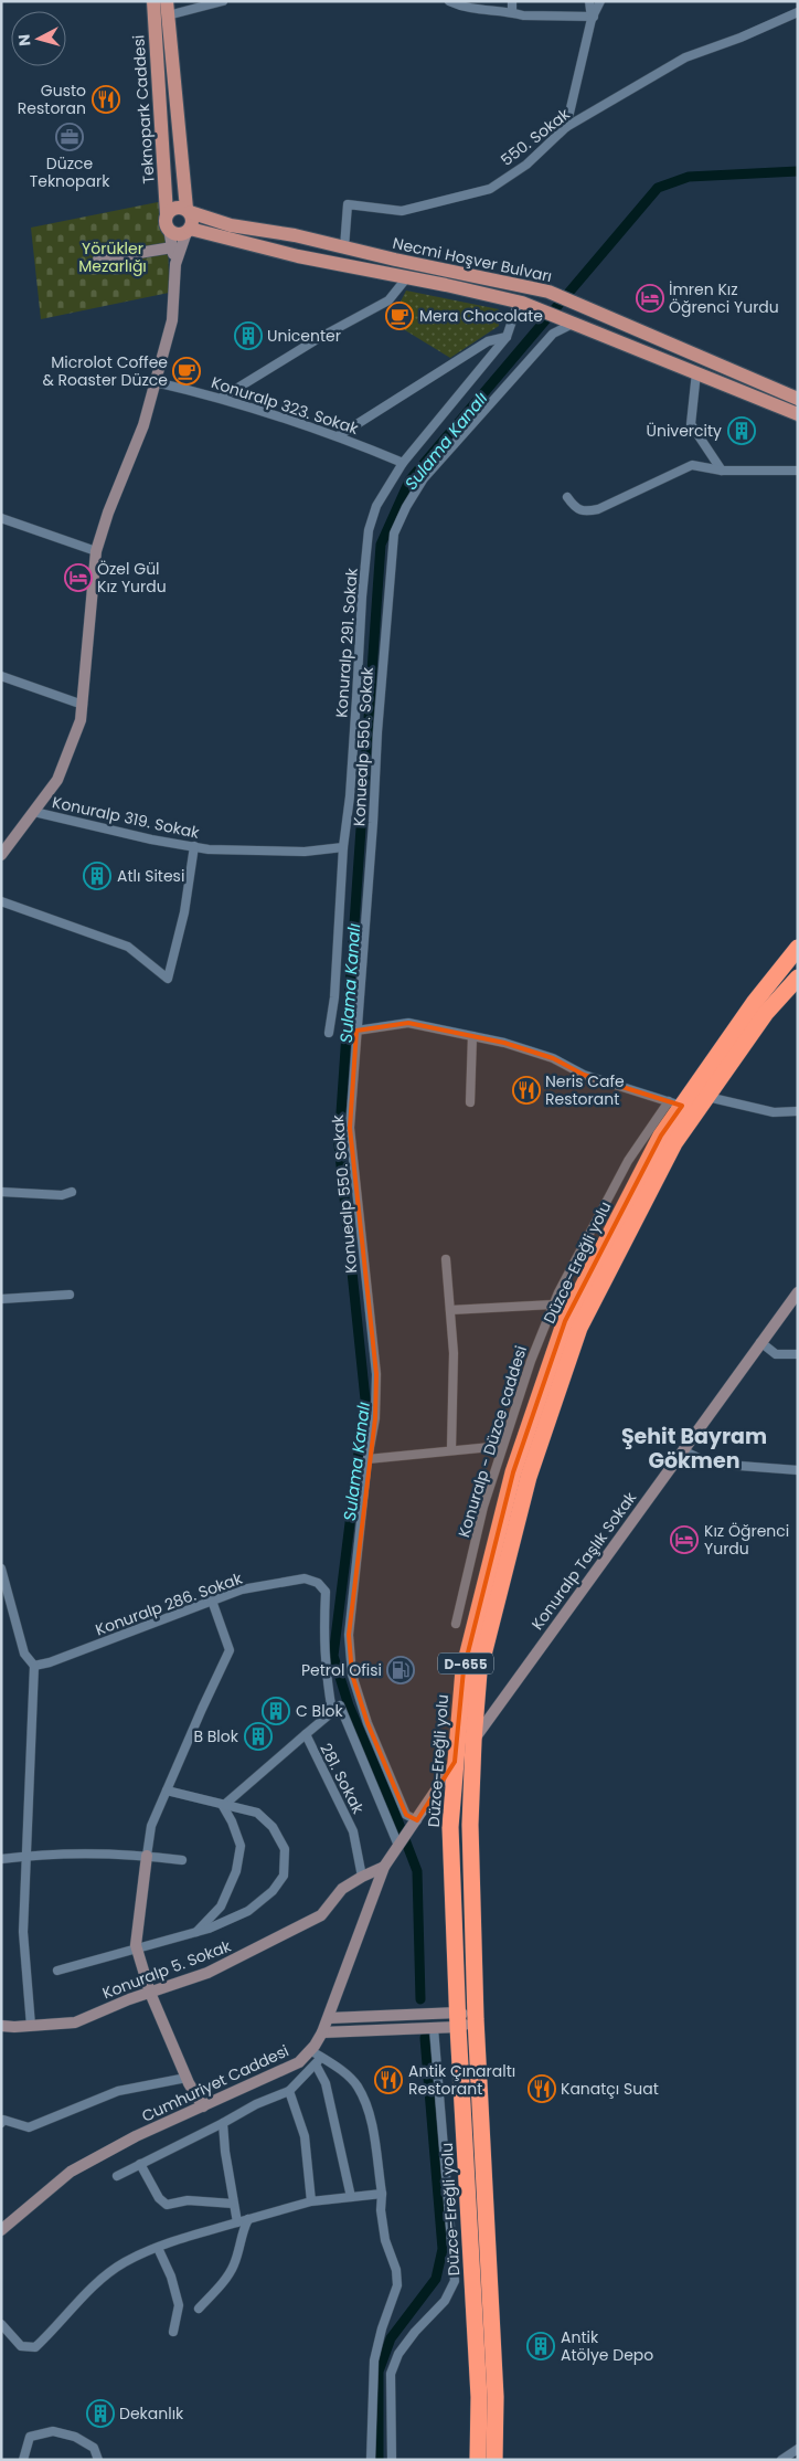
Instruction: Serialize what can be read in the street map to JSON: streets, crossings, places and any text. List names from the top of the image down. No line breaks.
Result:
{"streets":{"highway":["Düzce-Ereğli yolu","D-655"],"main road":["Teknopark Caddesi","Necmi Hoşver Bulvarı"],"street":["550. Sokak","Konuralp 323. Sokak","Konuralp 291. Sokak","Konuealp 550. Sokak","Konuralp 319. Sokak","Konuralp - Düzce caddesi","Konuralp Taşlık Sokak","Konuralp 286. Sokak","281. Sokak","Konuralp 5. Sokak","Cumhuriyet Caddesi"]},"crossings":[["Teknopark Caddesi","Necmi Hoşver Bulvarı"],["550. Sokak","Necmi Hoşver Bulvarı"],["Necmi Hoşver Bulvarı","Konuralp 291. Sokak"],["Necmi Hoşver Bulvarı","Konuealp 550. Sokak"],["Konuralp 323. Sokak","Konuralp 291. Sokak"],["Konuralp 291. Sokak","Konuralp 319. Sokak"],["Konuealp 550. Sokak","Cumhuriyet Caddesi"],["Düzce-Ereğli yolu","Konuralp - Düzce caddesi"],["Düzce-Ereğli yolu","Konuralp Taşlık Sokak"],["Düzce-Ereğli yolu","Cumhuriyet Caddesi"],["281. Sokak","Konuralp 5. Sokak"],["Konuralp 5. Sokak","Cumhuriyet Caddesi"]],"districts":["Şehit Bayram Gökmen"],"water":["Sulama Kanalı"],"parks":["Yörükler Mezarlığı"],"places":{"restaurant":["Gusto Restoran","Neris Cafe Restorant","Antik Çınaraltı Restorant","Kanatçı Suat"],"office":["Düzce Teknopark"],"hotel":["İmren Kız Öğrenci Yurdu","Özel Gül Kız Yurdu","Kız Öğrenci Yurdu"],"cafe":["Mera Chocolate","Microlot Coffee & Roaster Düzce"],"building":["Unicenter","Ünivercity","Atlı Sitesi","C Blok","B Blok","Antik Atölye Depo","Dekanlık"],"fuel station":["Petrol Ofisi"]},"north":"left"}
